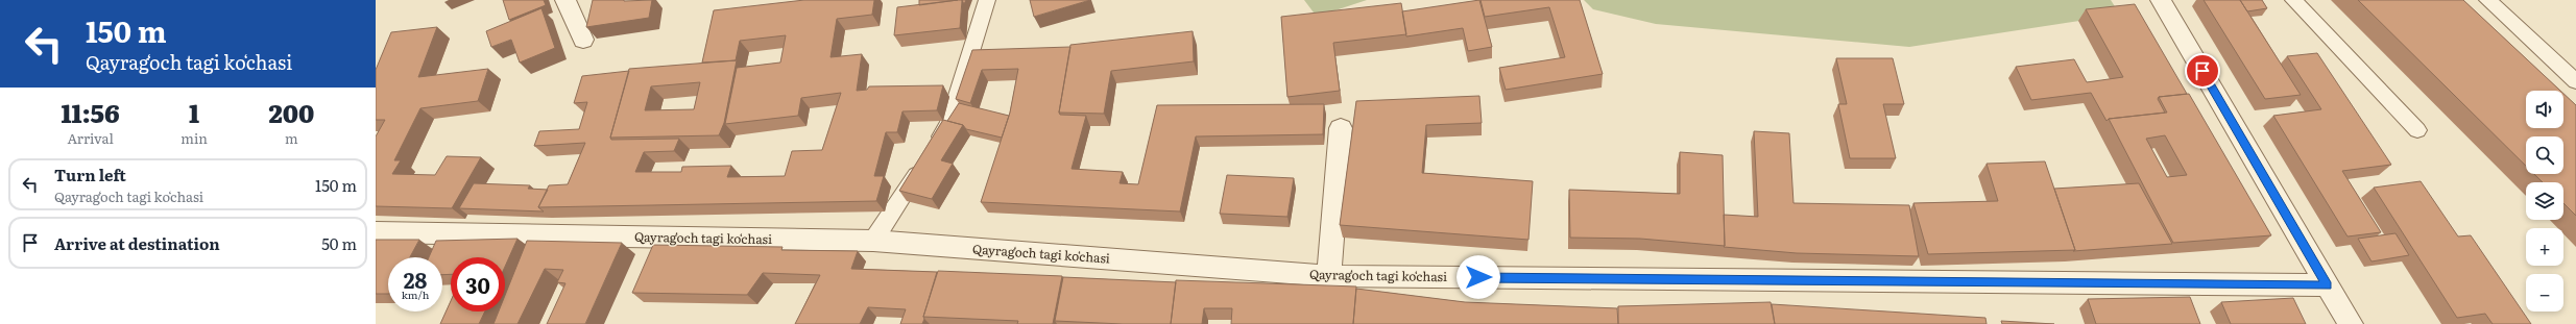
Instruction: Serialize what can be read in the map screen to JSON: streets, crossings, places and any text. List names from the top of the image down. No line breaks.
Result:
{"streets":{"street":["Qayragʻoch tagi koʻchasi"]},"page":{"turn":["150 m","Qayragʻoch tagi koʻchasi"],"eta":["11:56","Arrival","1","min","200","m"],"map_buttons":["+","−"],"list":[{"name":"Turn left","note":"Qayragʻoch tagi koʻchasi","value":"150 m"},{"name":"Arrive at destination","value":"50 m"}],"speed":"28 km/h","limit":"30"}}
